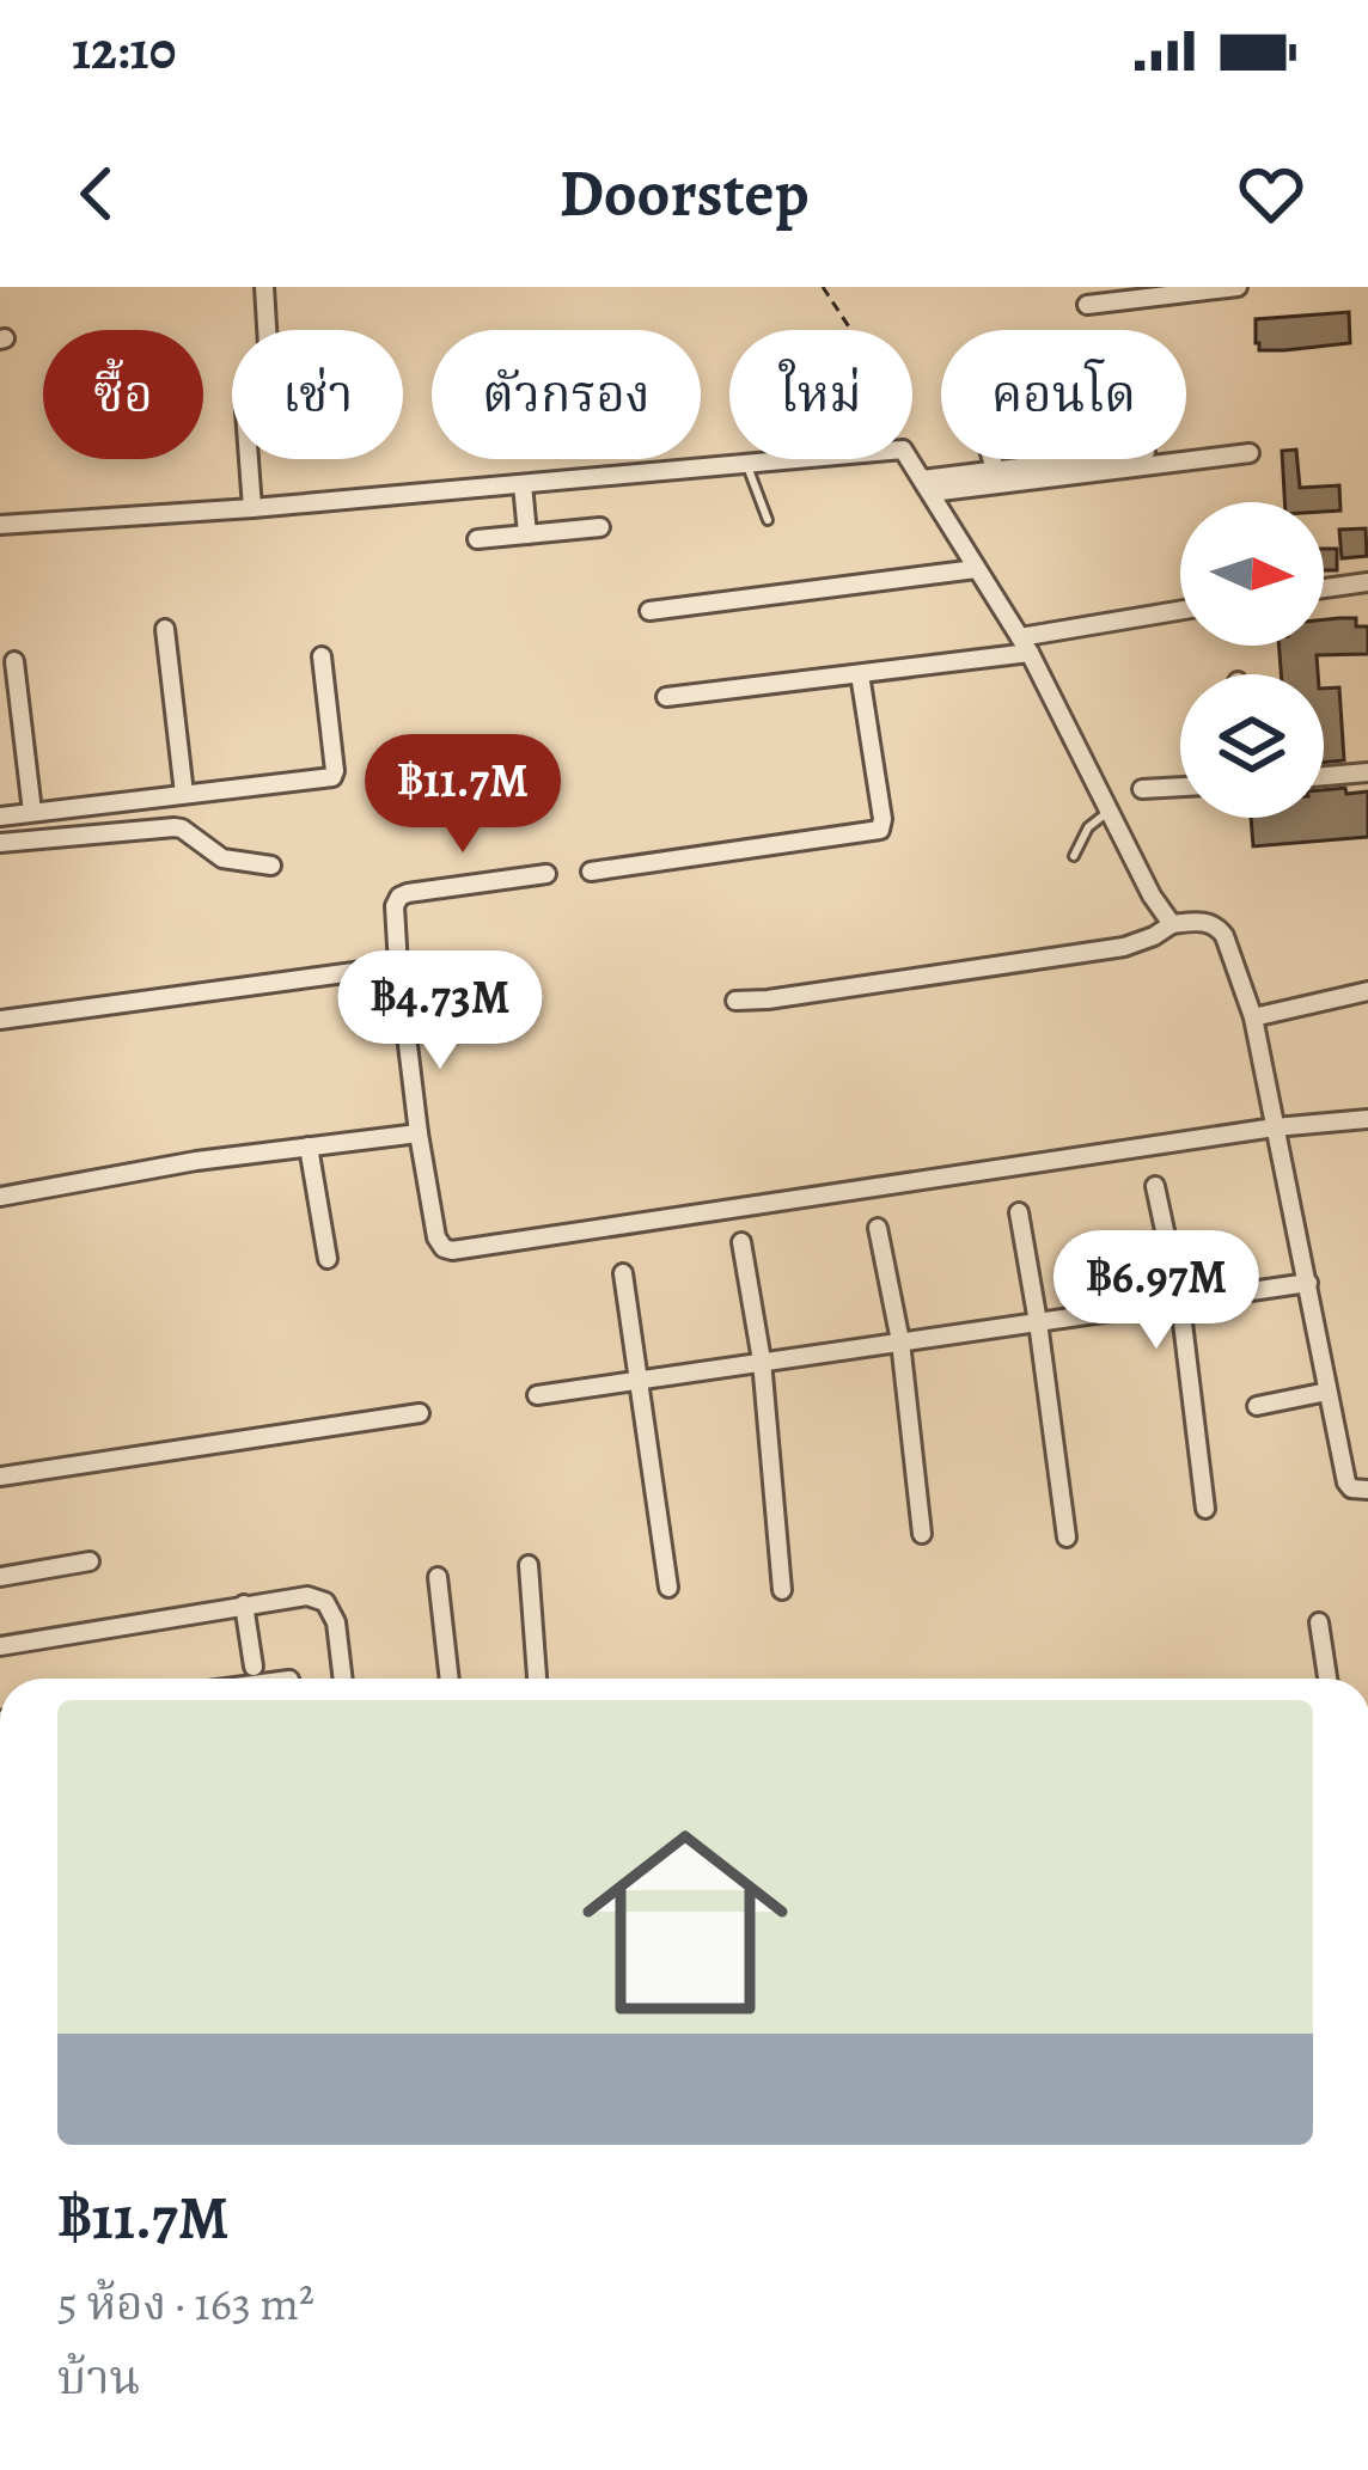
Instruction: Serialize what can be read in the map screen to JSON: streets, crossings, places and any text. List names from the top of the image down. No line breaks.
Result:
{"north":"right","page":{"status":"12:10","header":"Doorstep","chip":["ซื้อ","เช่า","ตัวกรอง","ใหม่","คอนโด"],"price":["฿11.7M","฿4.73M","฿6.97M"],"list":[{"name":"฿11.7M","note":"5 ห้อง · 163 m² · บ้าน"}]}}
